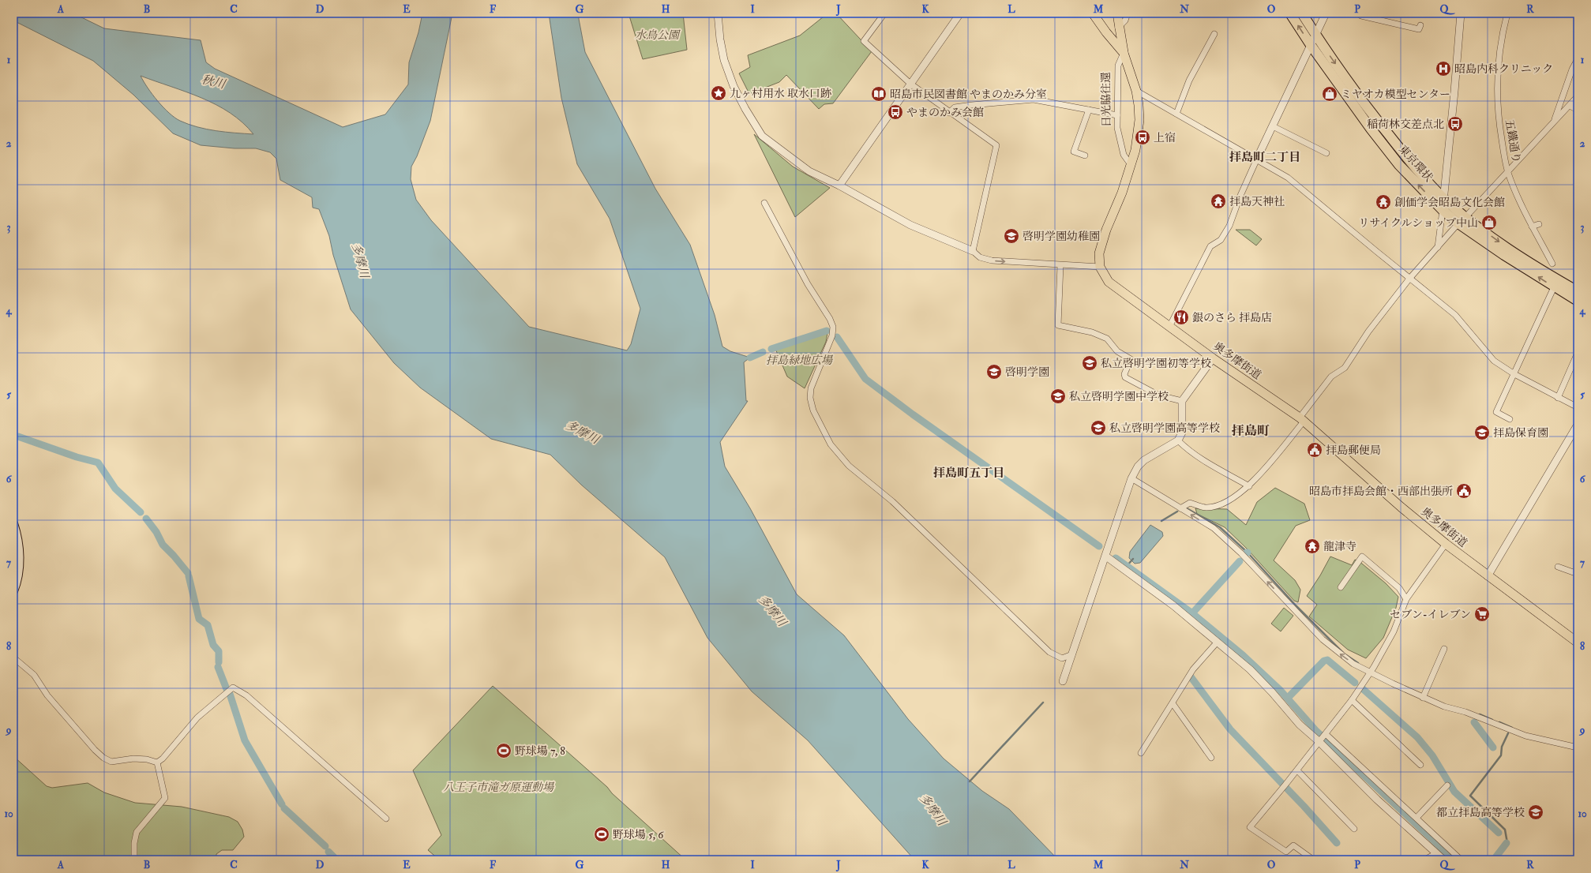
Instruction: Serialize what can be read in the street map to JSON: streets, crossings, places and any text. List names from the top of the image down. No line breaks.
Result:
{"streets":{"highway":["東京環状"],"main road":["奥多摩街道"],"street":["日光脇往還","五鐵通り"]},"districts":["拝島町二丁目","拝島町","拝島町五丁目"],"water":["秋川","多摩川"],"parks":["水鳥公園","拝島緑地広場","八王子市滝ガ原運動場"],"places":{"hospital":["昭島内科クリニック"],"place":["九ヶ村用水 取水口跡"],"library":["昭島市民図書館 やまのかみ分室"],"shop":["ミヤオカ模型センター","リサイクルショップ中山"],"bus stop":["やまのかみ会館","稲荷林交差点北","上宿"],"temple":["拝島天神社","創価学会昭島文化会館","龍津寺"],"school or university":["啓明学園幼稚園","私立啓明学園初等学校","啓明学園","私立啓明学園中学校","私立啓明学園高等学校","拝島保育園","都立拝島高等学校"],"restaurant":["銀のさら 拝島店"],"public building":["拝島郵便局","昭島市拝島会館・西部出張所"],"supermarket":["セブン-イレブン"],"sports":["野球場 7, 8","野球場 5, 6"]},"grid":{"columns":["A","B","C","D","E","F","G","H","I","J","K","L","M","N","O","P","Q","R"],"rows":["1","2","3","4","5","6","7","8","9","10"]}}
